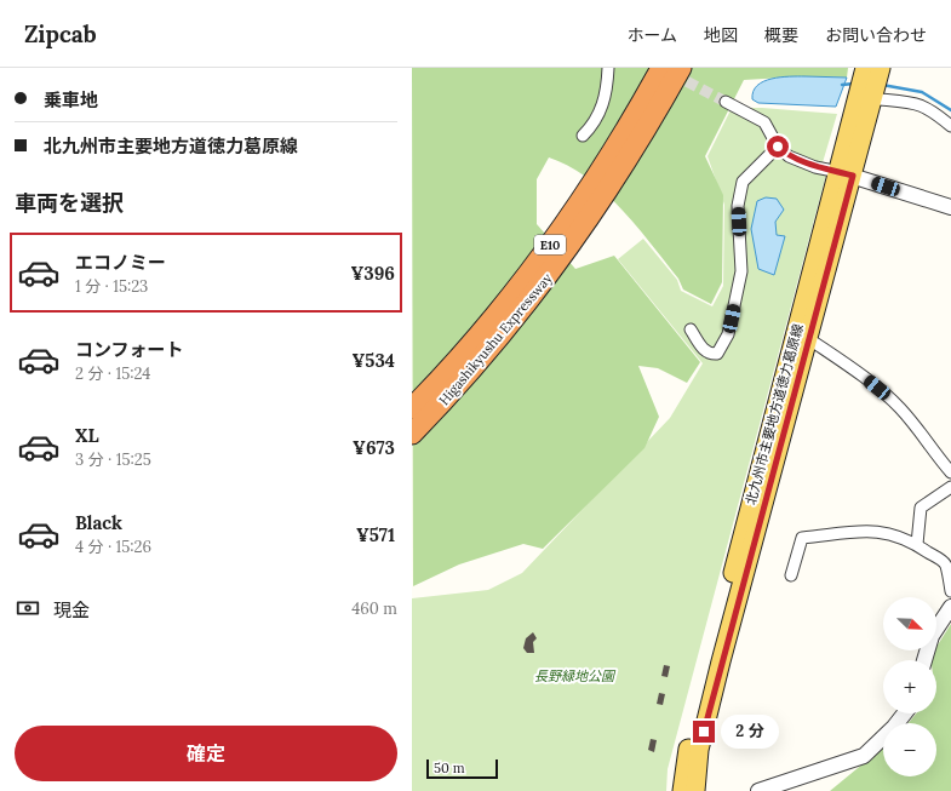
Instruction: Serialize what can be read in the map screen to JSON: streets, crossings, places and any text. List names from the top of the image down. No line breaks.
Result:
{"streets":{"highway":["E10","Higashikyushu Expressway"],"main road":["北九州市主要地方道徳力葛原線"]},"parks":["長野緑地公園"],"scale_bar":"50 m","north":"bottom right","page":{"header":"Zipcab","nav":["ホーム","地図","概要","お問い合わせ"],"banner":["乗車地","北九州市主要地方道徳力葛原線"],"heading":"車両を選択","list":[{"name":"エコノミー","note":"1 分 · 15:23","value":"¥396"},{"name":"コンフォート","note":"2 分 · 15:24","value":"¥534"},{"name":"XL","note":"3 分 · 15:25","value":"¥673"},{"name":"Black","note":"4 分 · 15:26","value":"¥571"}],"pay":["現金","460 m"],"map_buttons":["+","−"],"bubble":"2 分","buttons":"確定","scale":"50 m"}}
